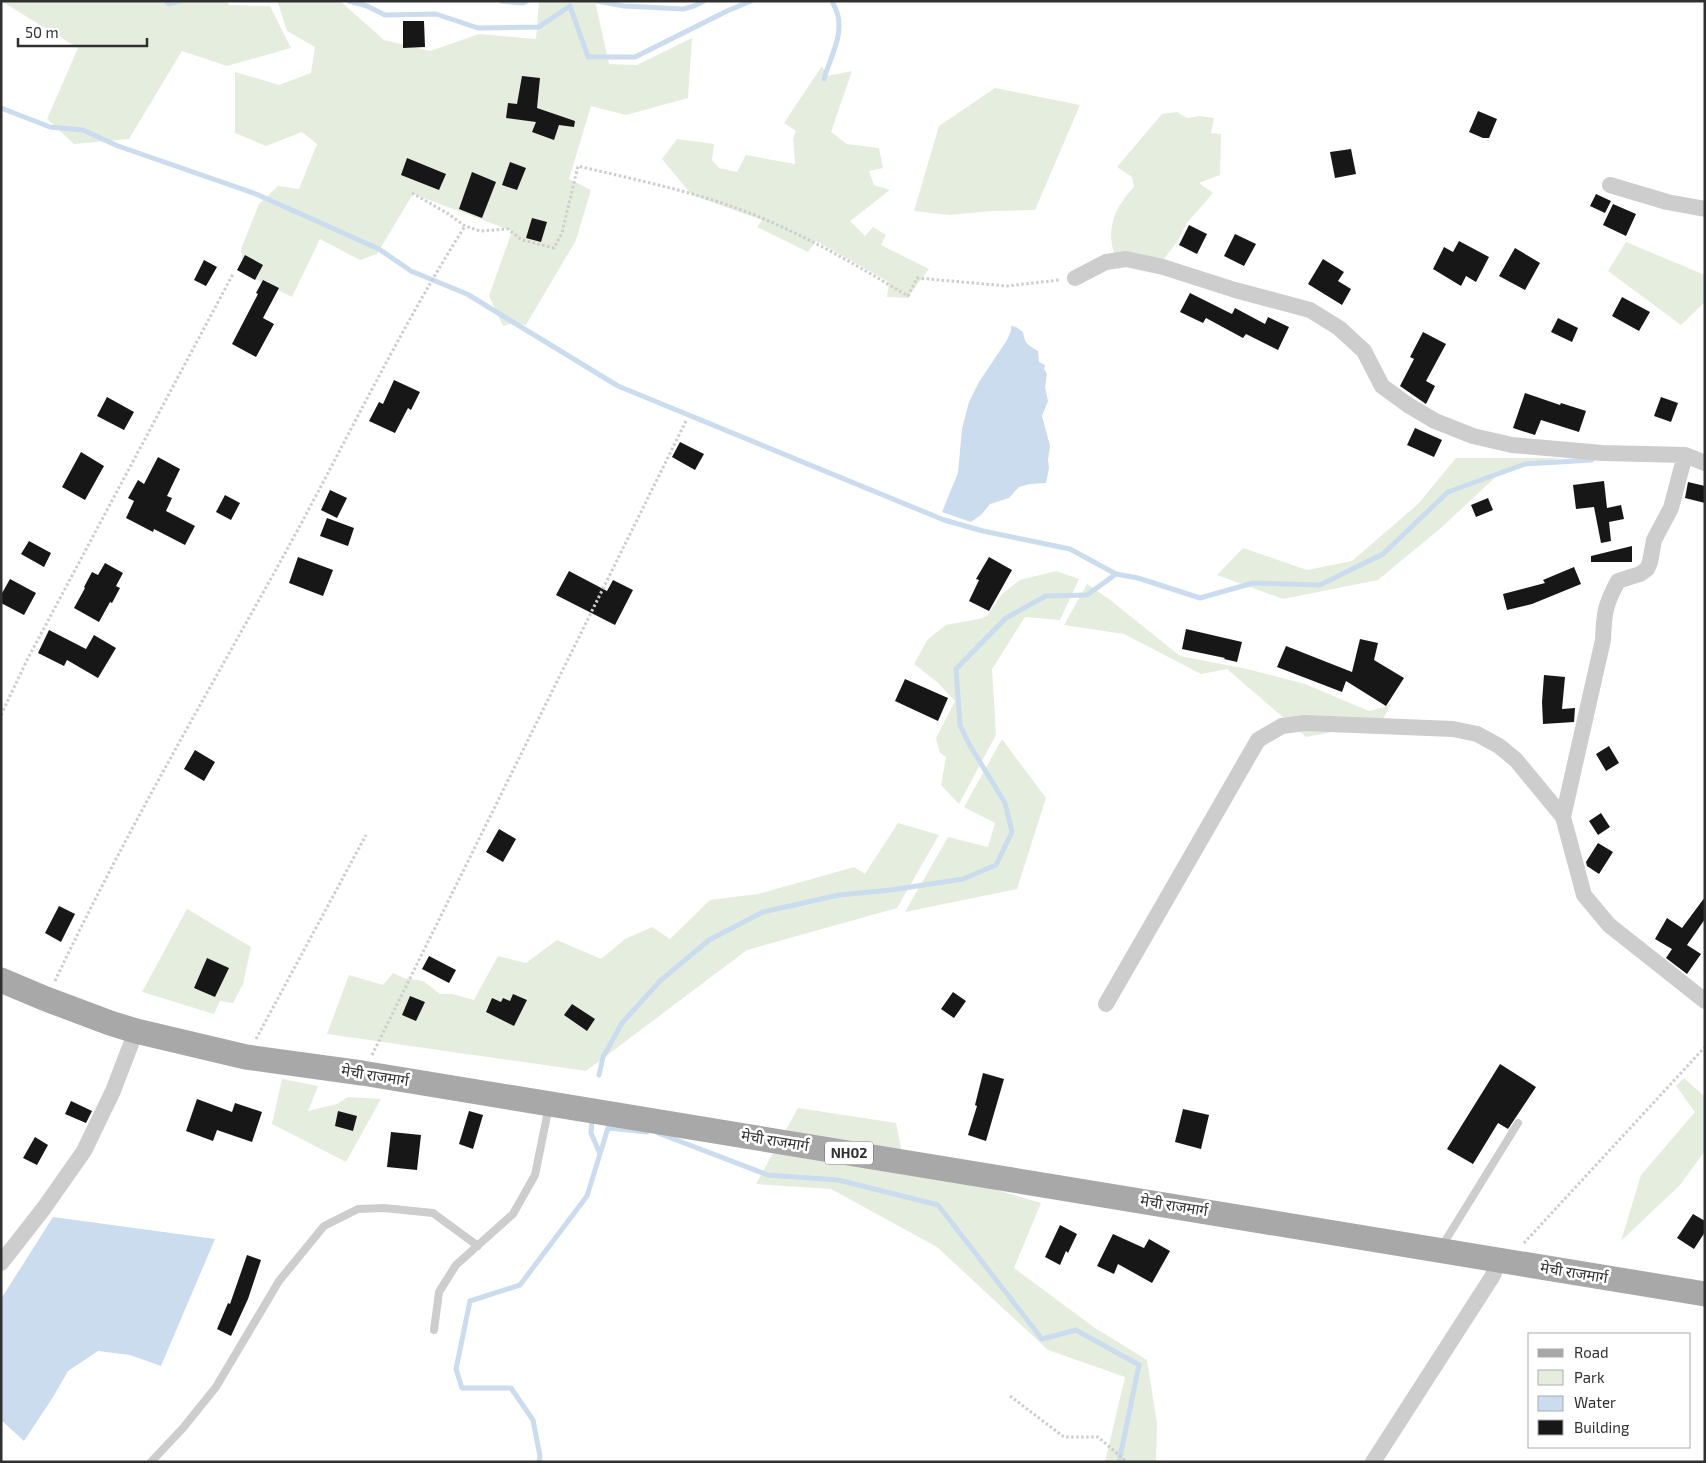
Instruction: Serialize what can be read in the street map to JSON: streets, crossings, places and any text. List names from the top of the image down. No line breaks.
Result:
{"streets":{"main road":["मेची राजमार्ग","NH02"]},"legend":["Road","Park","Water","Building"],"scale_bar":"50 m"}
